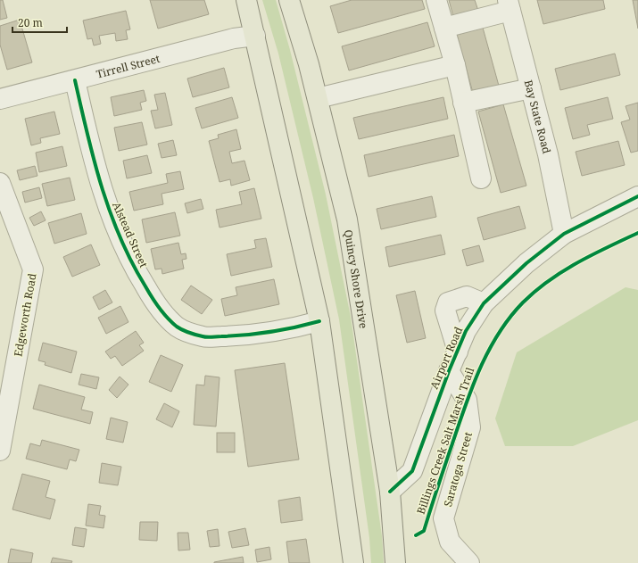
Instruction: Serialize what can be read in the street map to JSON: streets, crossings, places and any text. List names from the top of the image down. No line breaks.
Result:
{"streets":{"main road":["Quincy Shore Drive"],"street":["Tirrell Street","Bay State Road","Alstead Street","Edgeworth Road","Airport Road","Saratoga Street"],"cycle path":["Billings Creek Salt Marsh Trail"]},"crossings":[["Tirrell Street","Alstead Street"],["Bay State Road","Airport Road"],["Quincy Shore Drive","Airport Road"],["Airport Road","Saratoga Street"]],"scale_bar":"20 m"}
